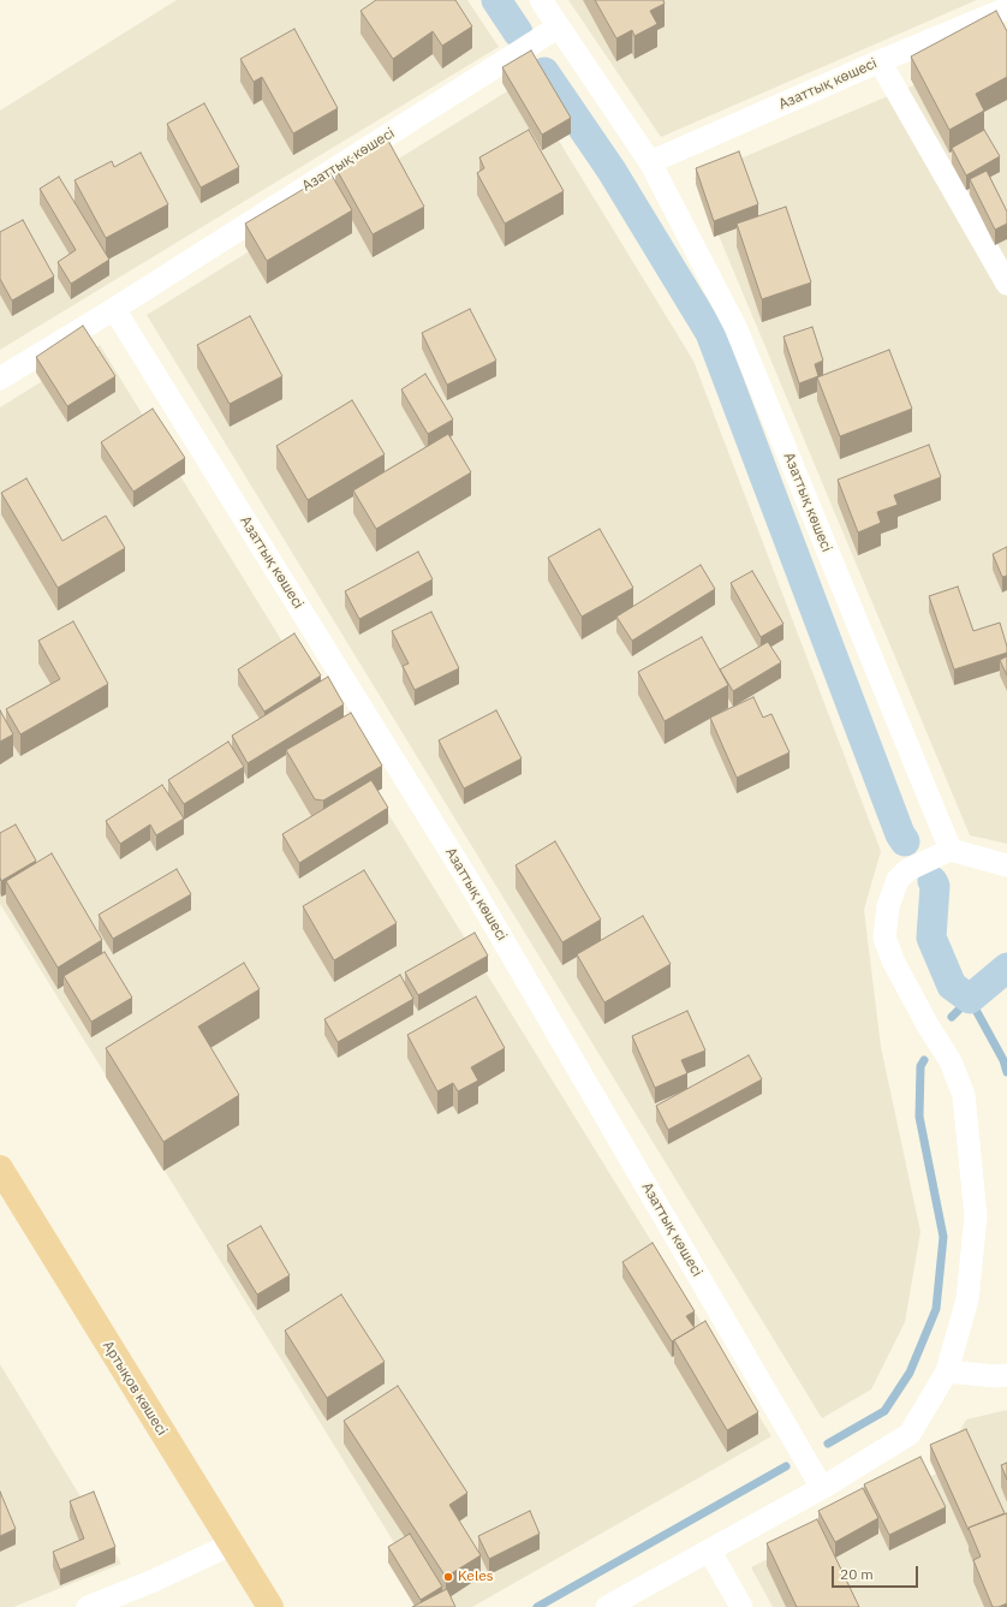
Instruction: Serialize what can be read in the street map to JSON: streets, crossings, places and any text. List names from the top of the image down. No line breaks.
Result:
{"streets":{"highway":["Артықов көшесі"],"street":["Азаттық көшесі"]},"places":["Keles"],"scale_bar":"20 m"}
